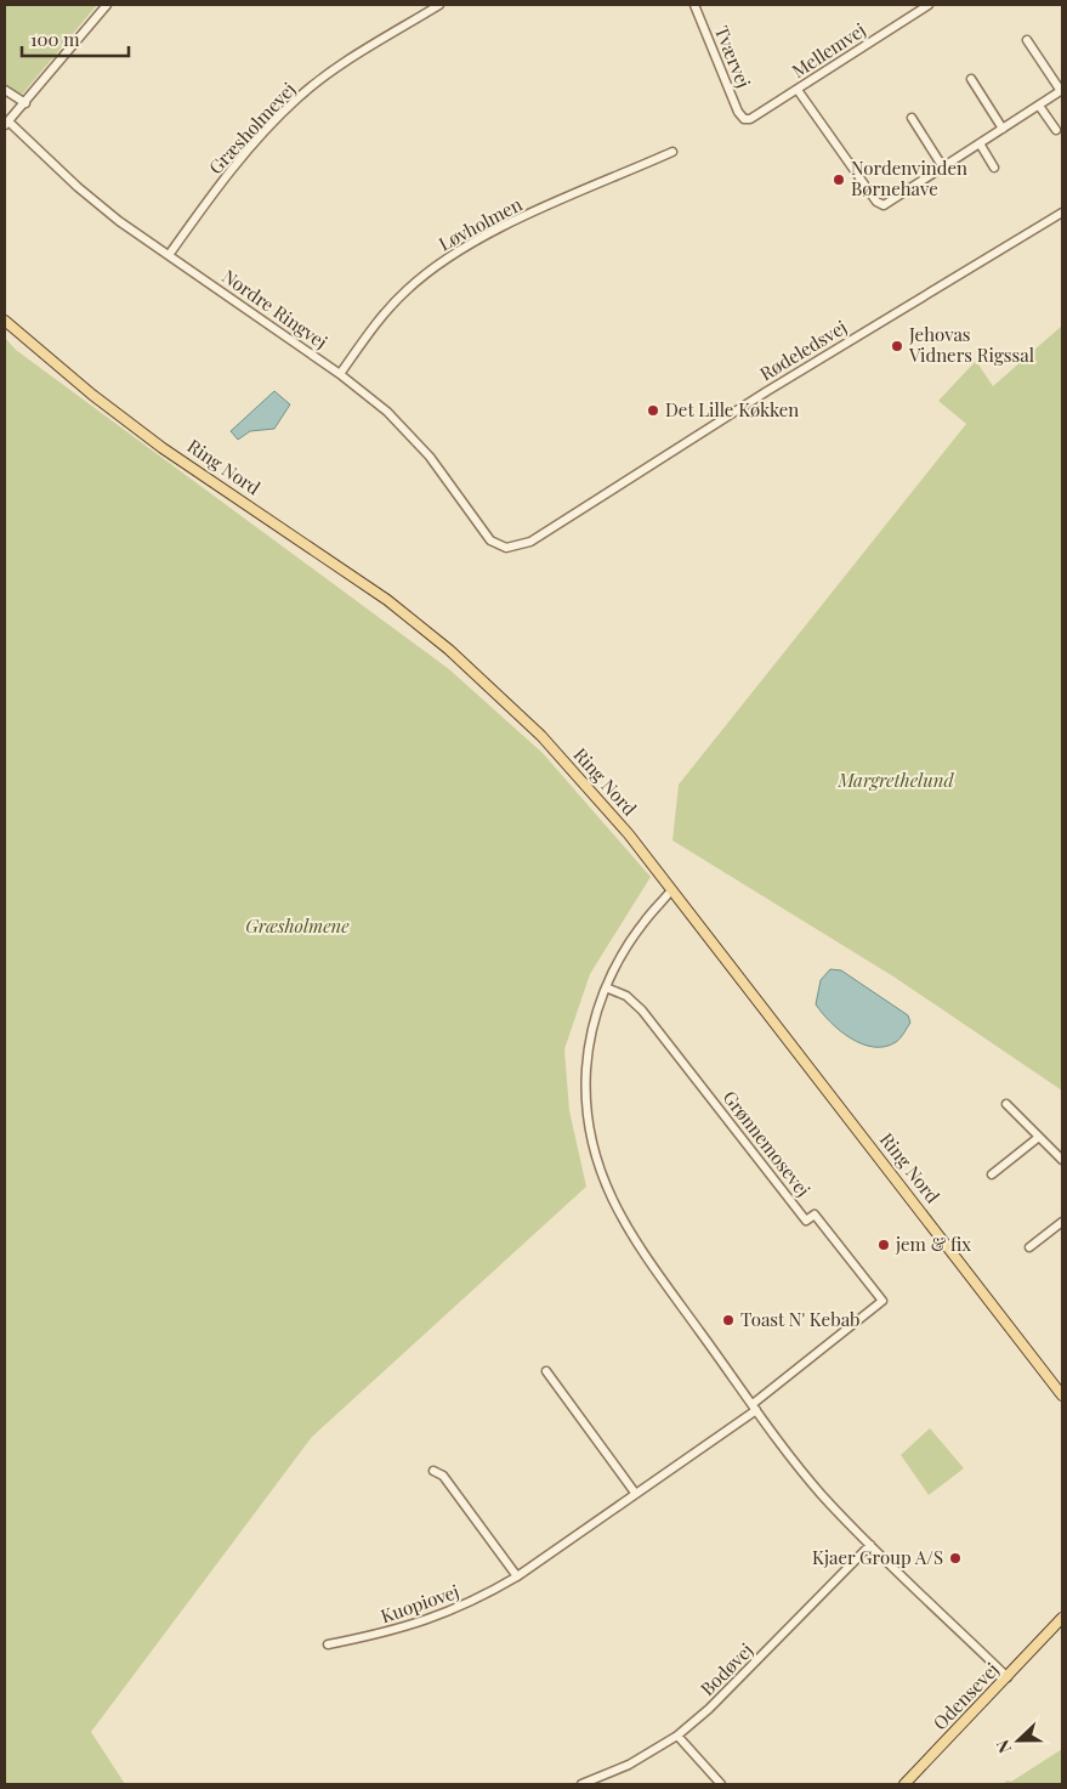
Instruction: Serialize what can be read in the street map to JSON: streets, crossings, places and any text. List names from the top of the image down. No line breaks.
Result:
{"streets":{"main road":["Ring Nord","Odensevej"],"street":["Mellemvej","Tværvej","Græsholmevej","Løvholmen","Nordre Ringvej","Rødeledsvej","Grønnemosevej","Kuopiovej","Bodøvej"]},"crossings":[["Mellemvej","Tværvej"],["Græsholmevej","Nordre Ringvej"],["Løvholmen","Nordre Ringvej"],["Nordre Ringvej","Rødeledsvej"],["Grønnemosevej","Kuopiovej"]],"parks":["Margrethelund","Græsholmene"],"places":["Nordenvinden Børnehave","Jehovas Vidners Rigssal","Det Lille Køkken","jem & fix","Toast N' Kebab","Kjaer Group A/S"],"scale_bar":"100 m","north":"left"}
